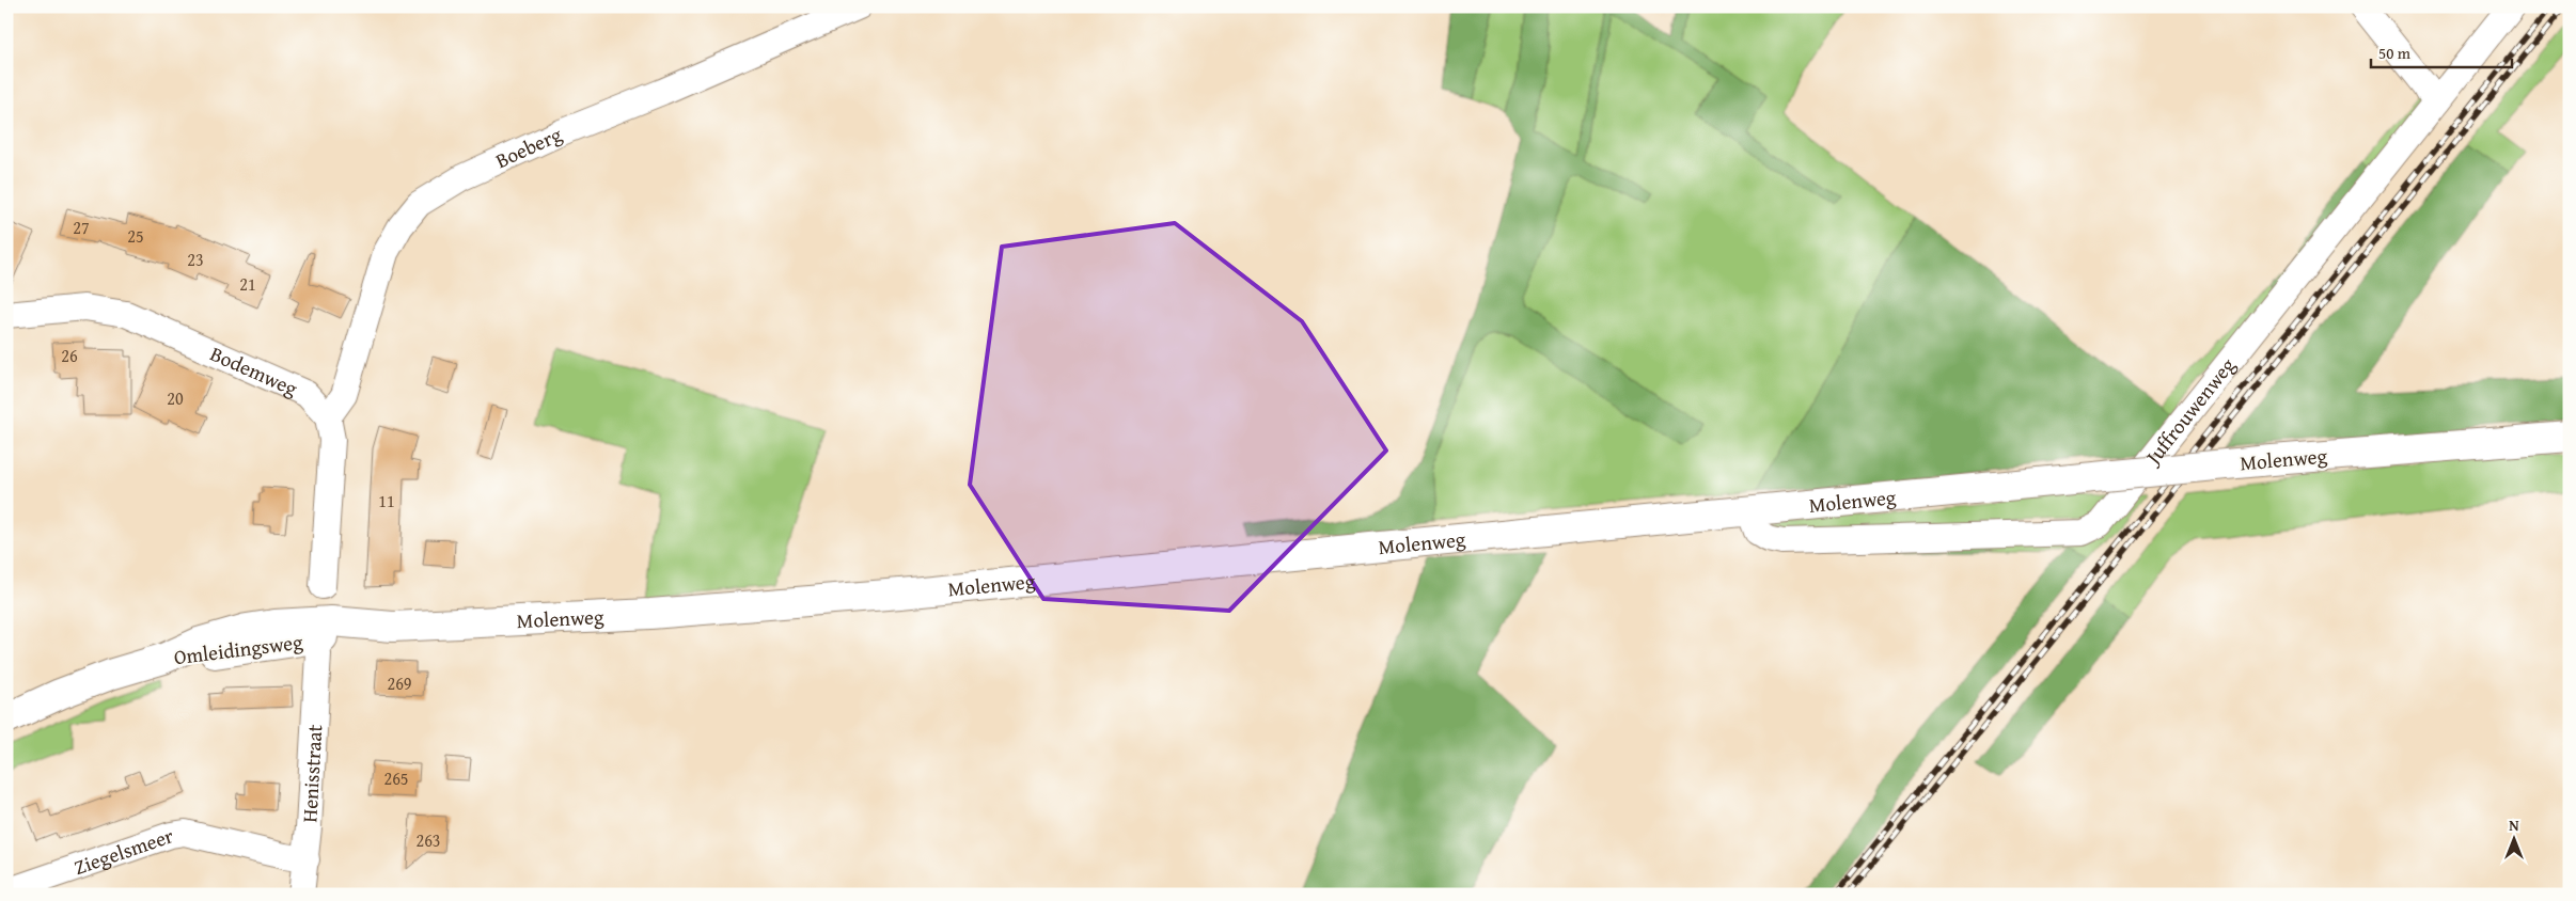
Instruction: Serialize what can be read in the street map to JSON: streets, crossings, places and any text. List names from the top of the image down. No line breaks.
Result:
{"streets":{"main road":["Molenweg","Omleidingsweg"],"street":["Boeberg","Bodemweg","Juffrouwenweg","Henisstraat","Ziegelsmeer"]},"crossings":[["Boeberg","Bodemweg"],["Juffrouwenweg","Molenweg"],["Molenweg","Omleidingsweg"],["Henisstraat","Ziegelsmeer"]],"house_numbers":["27","25","23","21","26","20","11","269","265","263"],"scale_bar":"50 m","north":"top"}
